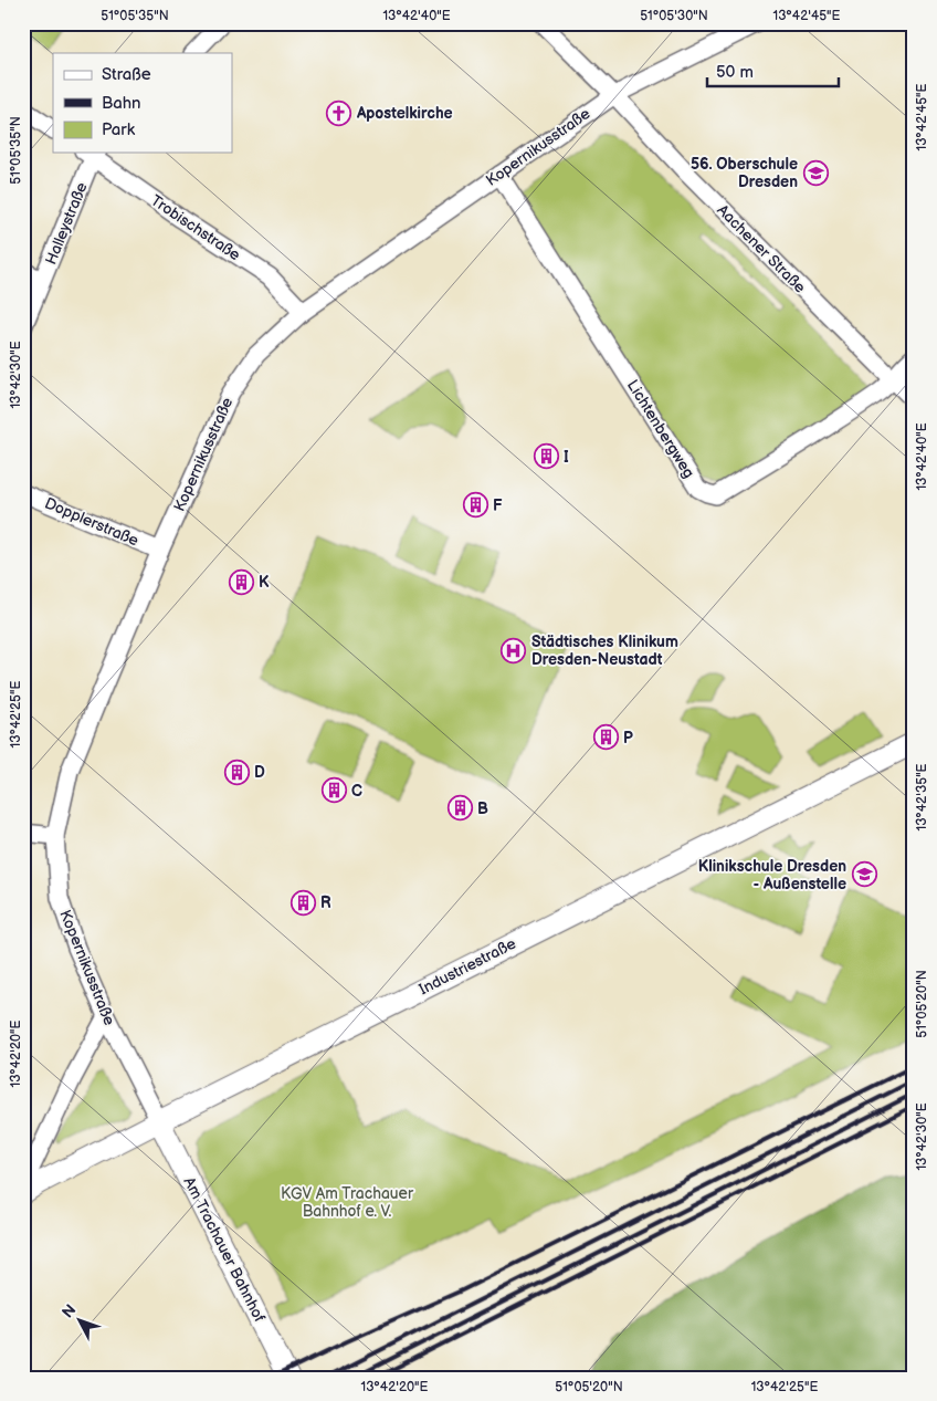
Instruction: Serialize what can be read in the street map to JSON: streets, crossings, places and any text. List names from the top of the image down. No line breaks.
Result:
{"streets":{"street":["Kopernikusstraße","Halleystraße","Trobischstraße","Aachener Straße","Lichtenbergweg","Dopplerstraße","Industriestraße","Am Trachauer Bahnhof"]},"crossings":[["Kopernikusstraße","Trobischstraße"],["Kopernikusstraße","Aachener Straße"],["Kopernikusstraße","Lichtenbergweg"],["Kopernikusstraße","Dopplerstraße"],["Kopernikusstraße","Industriestraße"],["Kopernikusstraße","Am Trachauer Bahnhof"],["Halleystraße","Trobischstraße"],["Aachener Straße","Lichtenbergweg"],["Industriestraße","Am Trachauer Bahnhof"]],"parks":["KGV Am Trachauer Bahnhof e. V."],"places":{"church":["Apostelkirche"],"school or university":["56. Oberschule Dresden","Klinikschule Dresden - Außenstelle"],"building":["I","F","K","P","D","C","B","R"],"hospital":["Städtisches Klinikum Dresden-Neustadt"]},"legend":["Straße","Bahn","Park"],"scale_bar":"50 m","north":"top left","coordinates":["51°05'35\"N","13°42'40\"E","51°05'30\"N","13°42'45\"E","13°42'30\"E","13°42'25\"E","13°42'35\"E","51°05'20\"N","13°42'20\"E"]}
